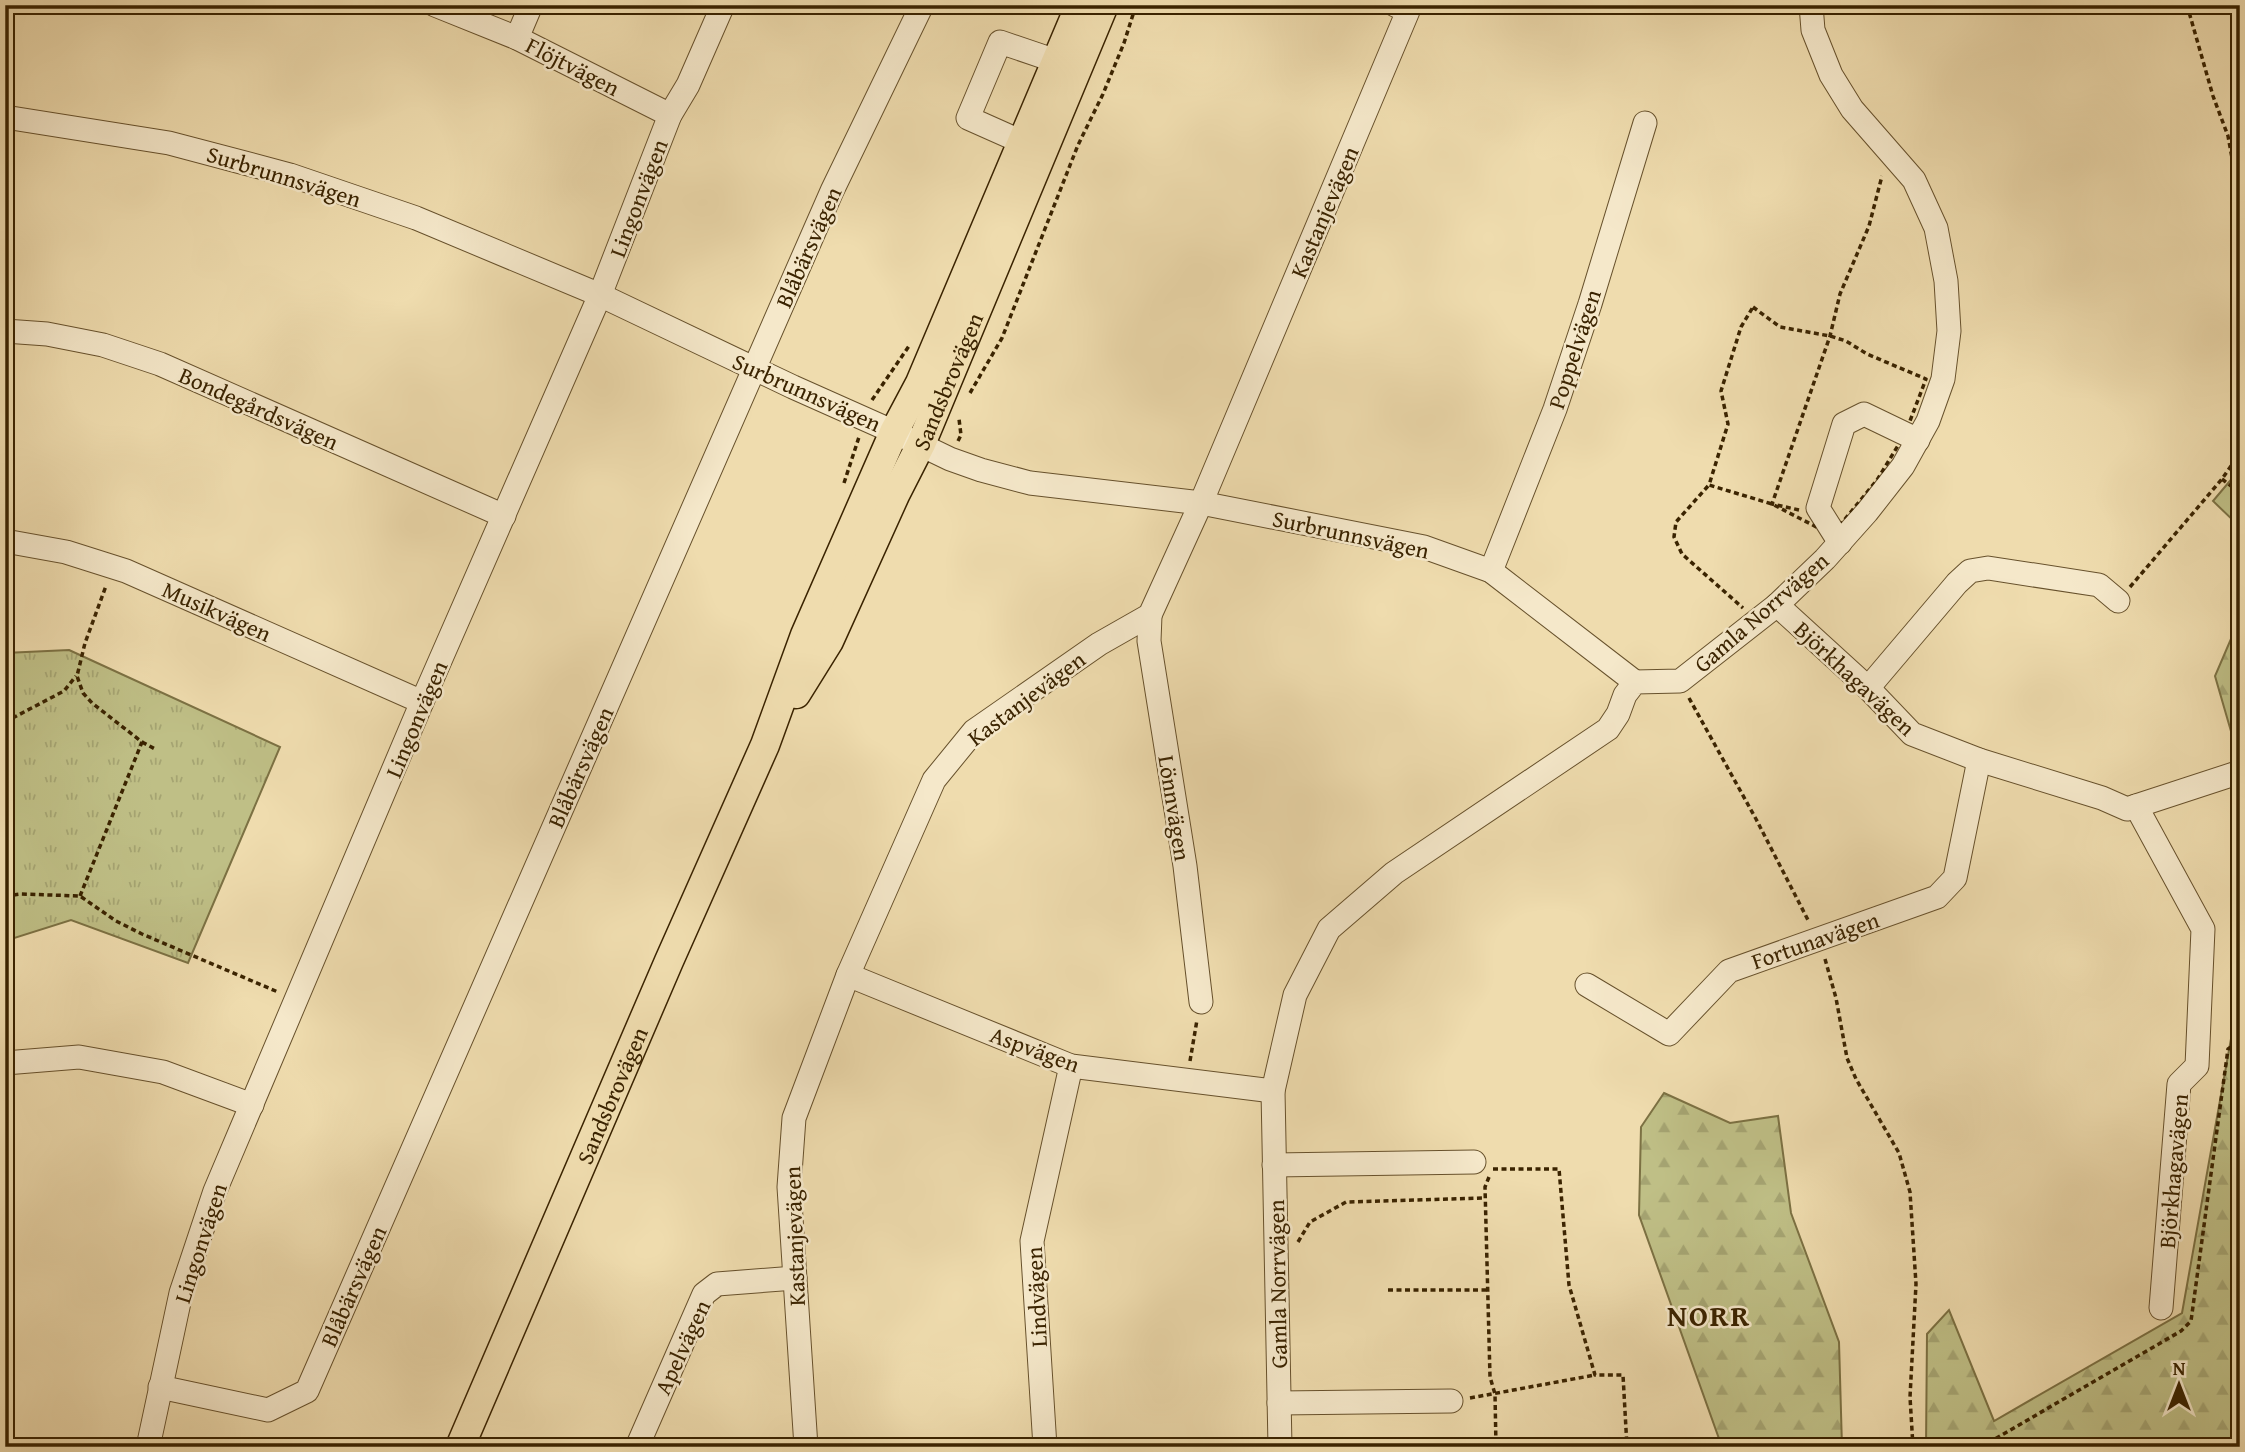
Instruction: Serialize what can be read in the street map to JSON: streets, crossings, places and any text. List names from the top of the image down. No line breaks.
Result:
{"streets":{"main road":["Sandsbrovägen"],"street":["Flöjtvägen","Surbrunnsvägen","Lingonvägen","Kastanjevägen","Blåbärsvägen","Poppelvägen","Bondegårdsvägen","Musikvägen","Gamla Norrvägen","Björkhagavägen","Lönnvägen","Fortunavägen","Aspvägen","Lindvägen","Apelvägen"]},"crossings":[["Flöjtvägen","Lingonvägen"],["Surbrunnsvägen","Lingonvägen"],["Surbrunnsvägen","Kastanjevägen"],["Surbrunnsvägen","Blåbärsvägen"],["Surbrunnsvägen","Poppelvägen"],["Surbrunnsvägen","Sandsbrovägen"],["Surbrunnsvägen","Gamla Norrvägen"],["Lingonvägen","Blåbärsvägen"],["Lingonvägen","Bondegårdsvägen"],["Lingonvägen","Musikvägen"],["Kastanjevägen","Lönnvägen"],["Kastanjevägen","Aspvägen"],["Kastanjevägen","Apelvägen"],["Gamla Norrvägen","Björkhagavägen"],["Gamla Norrvägen","Aspvägen"],["Björkhagavägen","Fortunavägen"],["Aspvägen","Lindvägen"]],"districts":["NORR"],"north":"top"}
